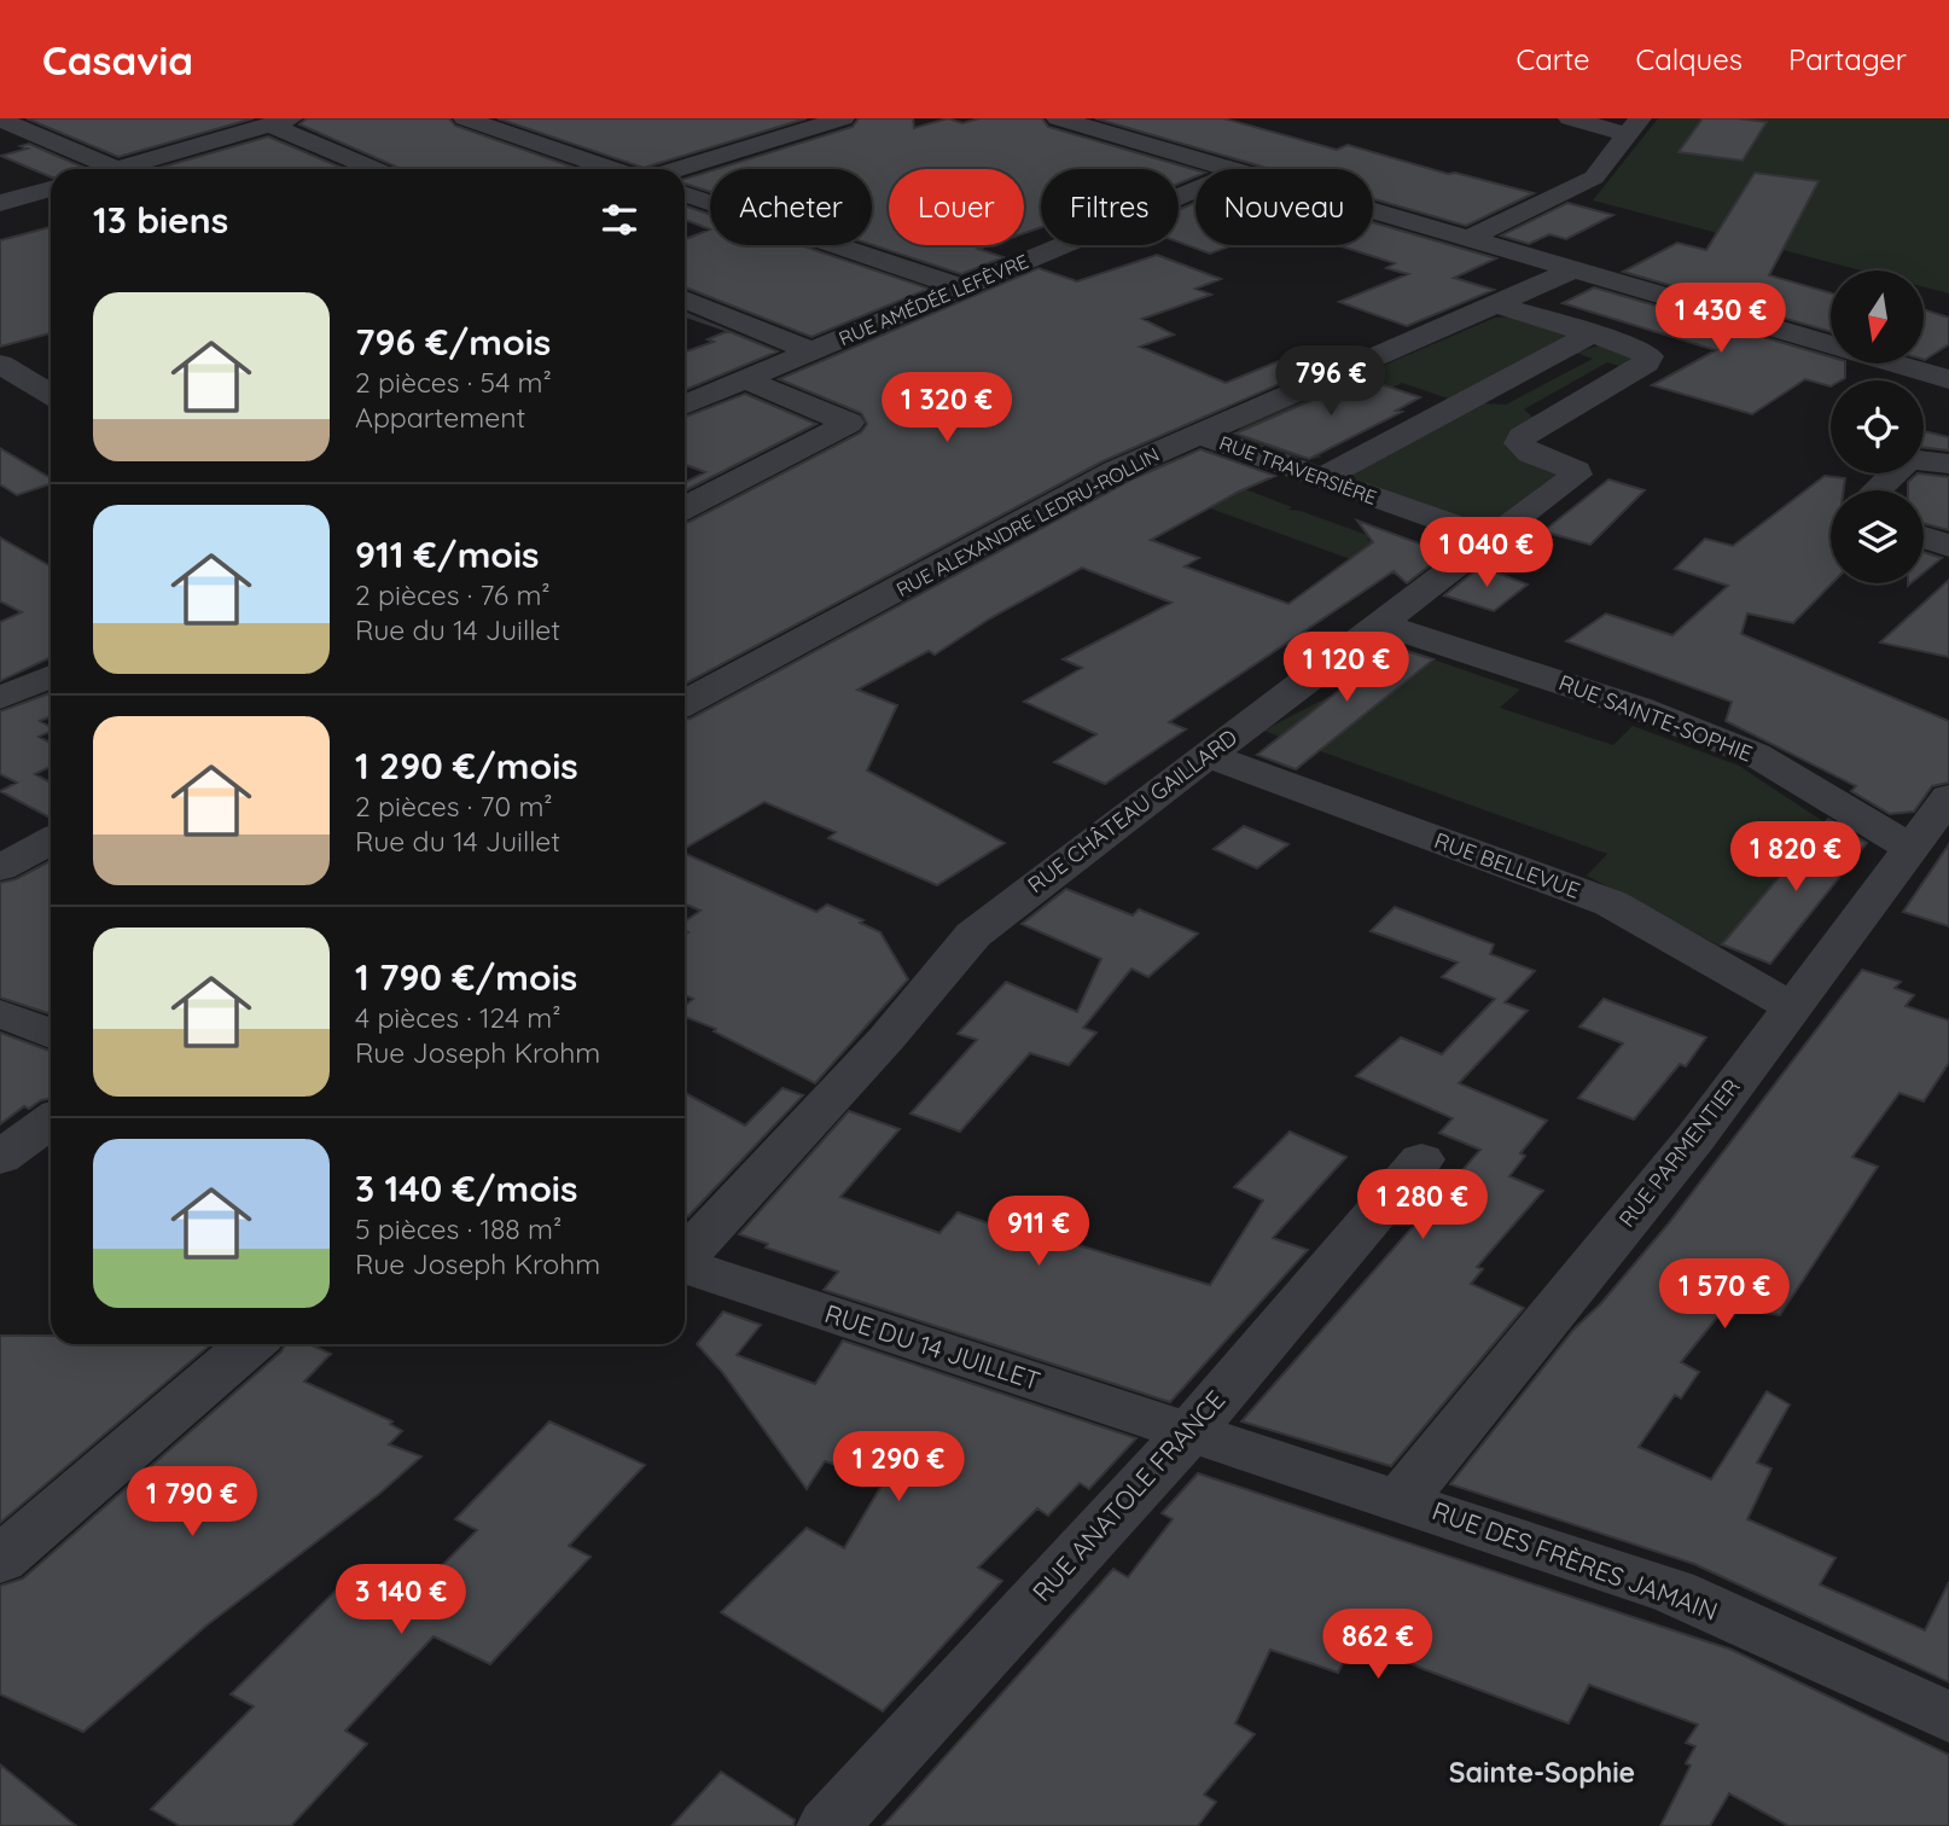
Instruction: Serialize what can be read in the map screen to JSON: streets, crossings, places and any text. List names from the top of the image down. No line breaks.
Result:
{"streets":{"street":["RUE AMÉDÉE LEFÈVRE","RUE TRAVERSIÈRE","RUE ALEXANDRE LEDRU-ROLLIN","RUE SAINTE-SOPHIE","RUE CHÂTEAU GAILLARD","RUE BELLEVUE","RUE PARMENTIER","RUE DU 14 JUILLET","RUE ANATOLE FRANCE","RUE DES FRÈRES JAMAIN"]},"crossings":[["RUE TRAVERSIÈRE","RUE ALEXANDRE LEDRU-ROLLIN"],["RUE TRAVERSIÈRE","RUE CHÂTEAU GAILLARD"],["RUE ALEXANDRE LEDRU-ROLLIN","RUE CHÂTEAU GAILLARD"],["RUE SAINTE-SOPHIE","RUE CHÂTEAU GAILLARD"],["RUE SAINTE-SOPHIE","RUE PARMENTIER"],["RUE CHÂTEAU GAILLARD","RUE BELLEVUE"],["RUE BELLEVUE","RUE PARMENTIER"],["RUE PARMENTIER","RUE DES FRÈRES JAMAIN"],["RUE DU 14 JUILLET","RUE ANATOLE FRANCE"],["RUE DU 14 JUILLET","RUE DES FRÈRES JAMAIN"],["RUE ANATOLE FRANCE","RUE DES FRÈRES JAMAIN"]],"districts":["Sainte-Sophie"],"north":"bottom","page":{"header":"Casavia","nav":["Carte","Calques","Partager"],"chip":["Acheter","Louer","Filtres","Nouveau"],"heading":"13 biens","list":[{"name":"796 €/mois","note":"2 pièces · 54 m² · Appartement"},{"name":"911 €/mois","note":"2 pièces · 76 m² · Rue du 14 Juillet"},{"name":"1 290 €/mois","note":"2 pièces · 70 m² · Rue du 14 Juillet"},{"name":"1 790 €/mois","note":"4 pièces · 124 m² · Rue Joseph Krohm"},{"name":"3 140 €/mois","note":"5 pièces · 188 m² · Rue Joseph Krohm"}],"price":["1 430 €","796 €","1 320 €","1 040 €","1 120 €","1 820 €","1 280 €","911 €","1 570 €","1 290 €","1 790 €","3 140 €","862 €"]}}
